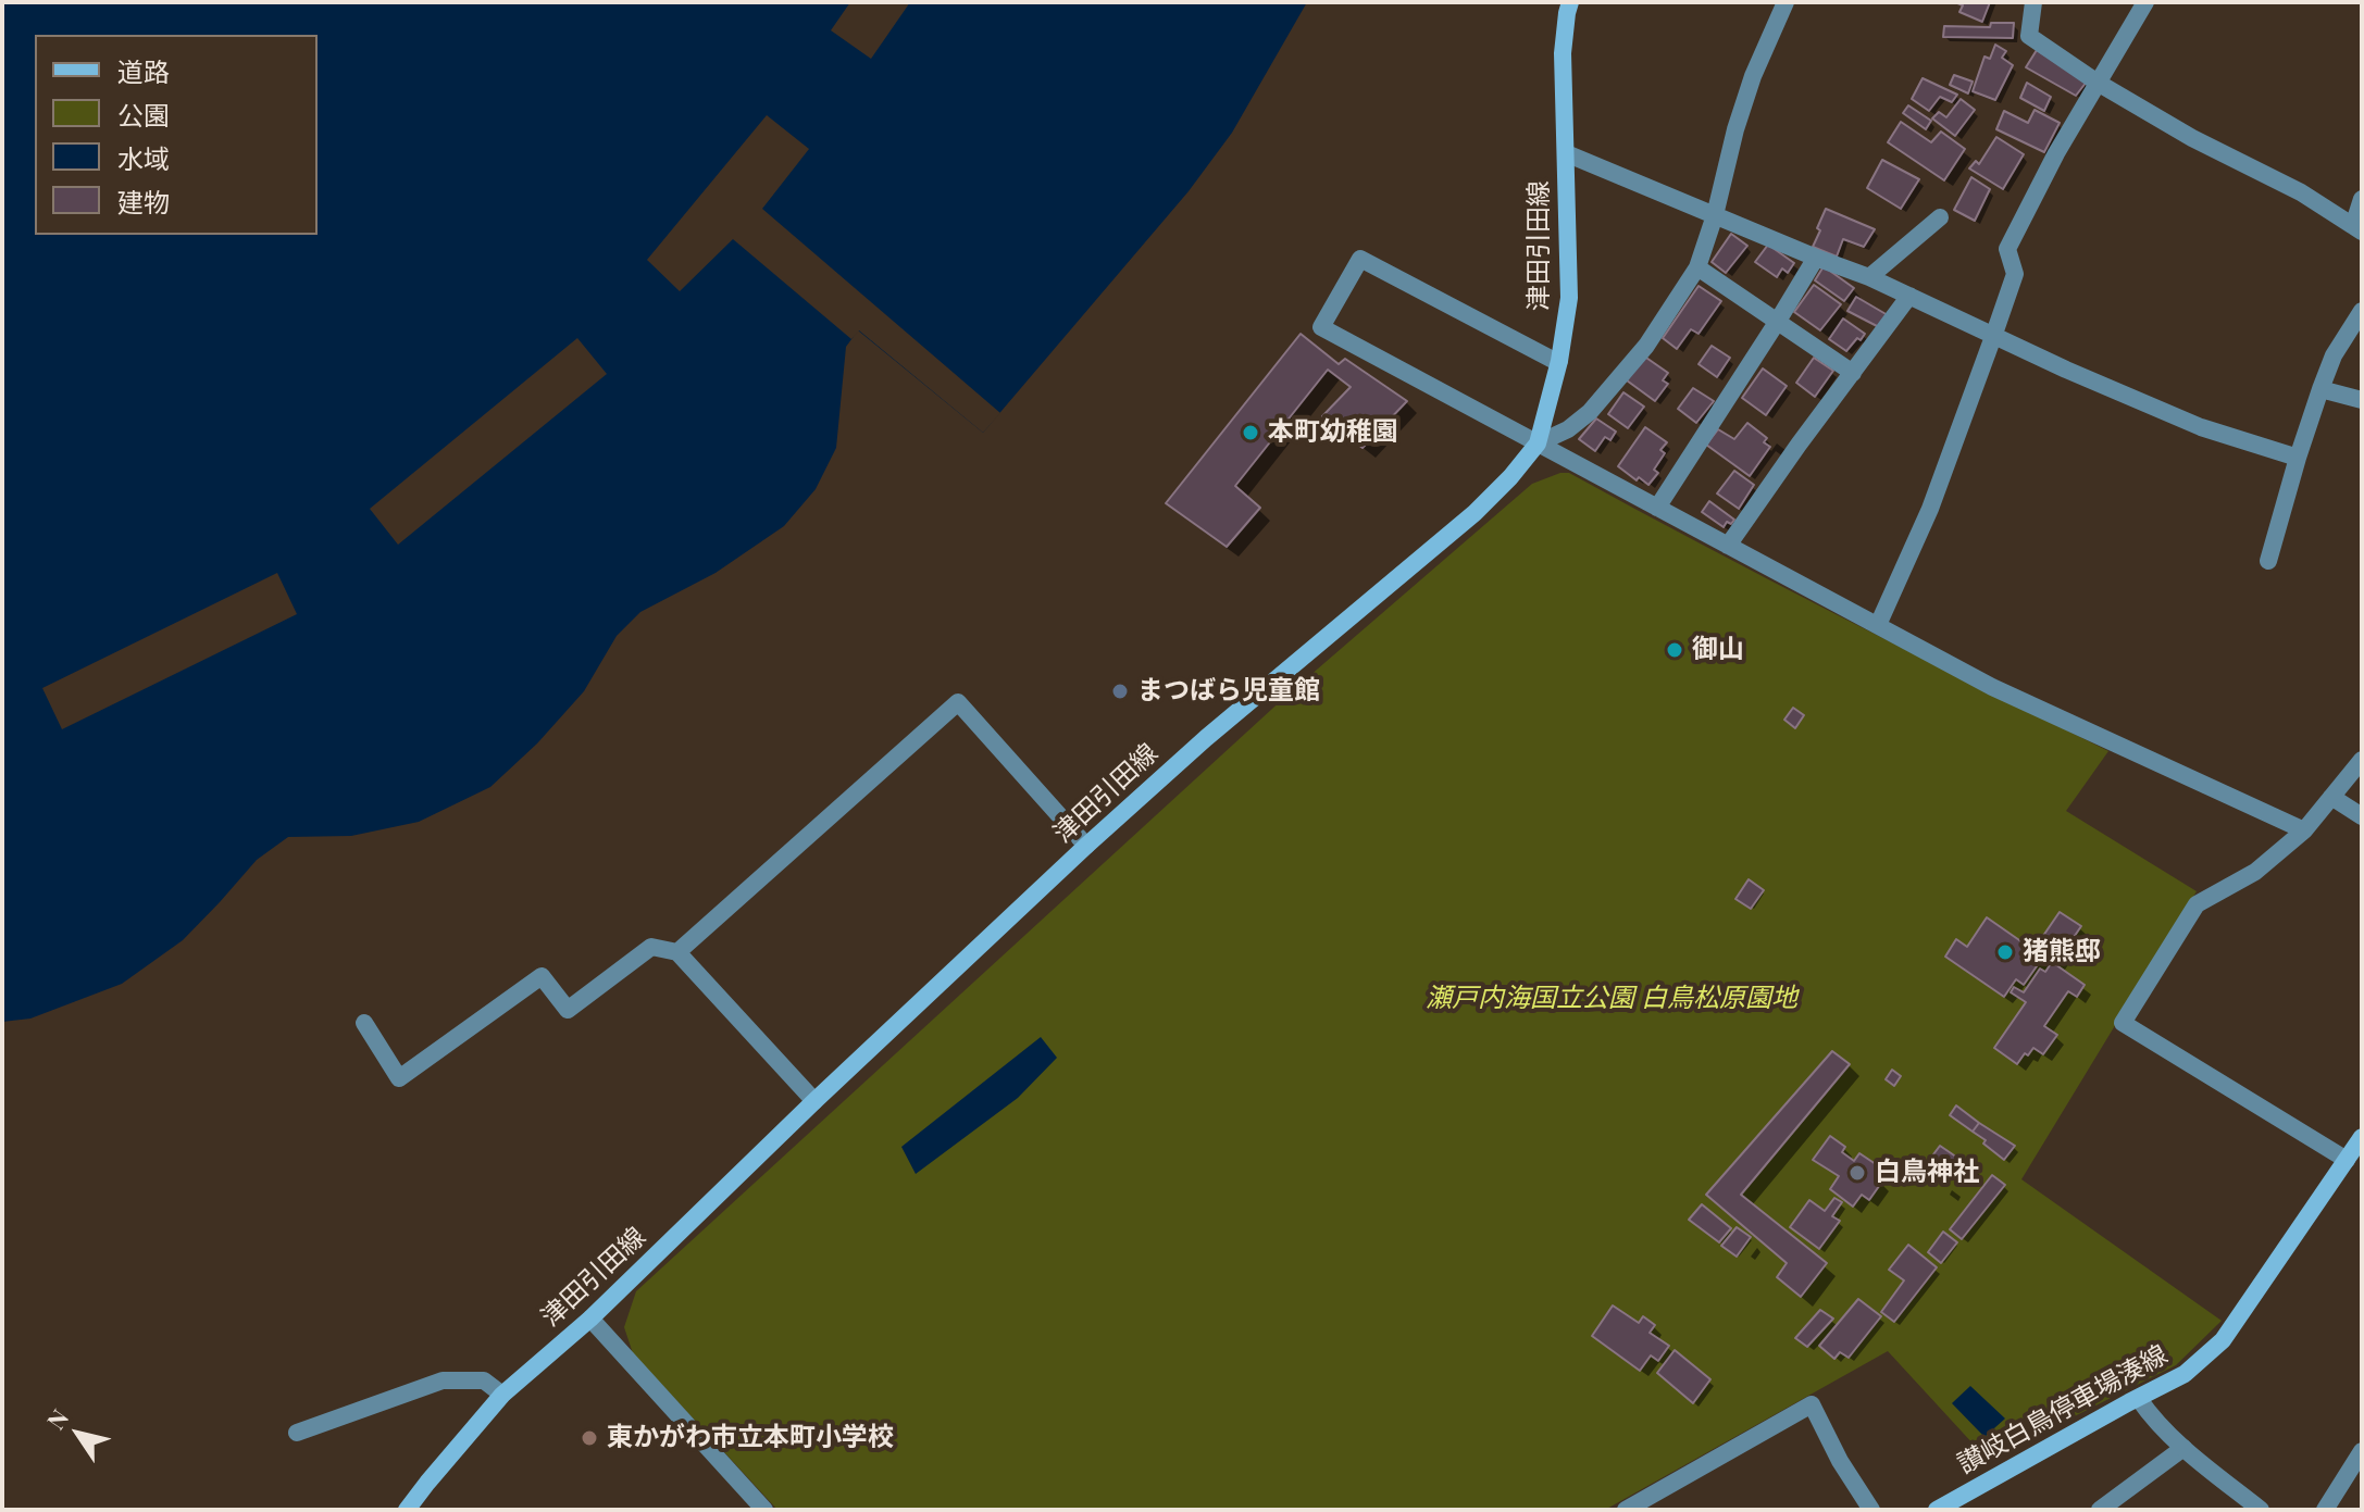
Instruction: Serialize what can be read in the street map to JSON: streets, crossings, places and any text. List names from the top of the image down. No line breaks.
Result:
{"streets":{"main road":["津田引田線","讃岐白鳥停車場湊線"]},"parks":["瀬戸内海国立公園 白鳥松原園地"],"places":["本町幼稚園","御山","まつばら児童館","猪熊邸","白鳥神社","東かがわ市立本町小学校"],"legend":["道路","公園","水域","建物"],"north":"top left"}
